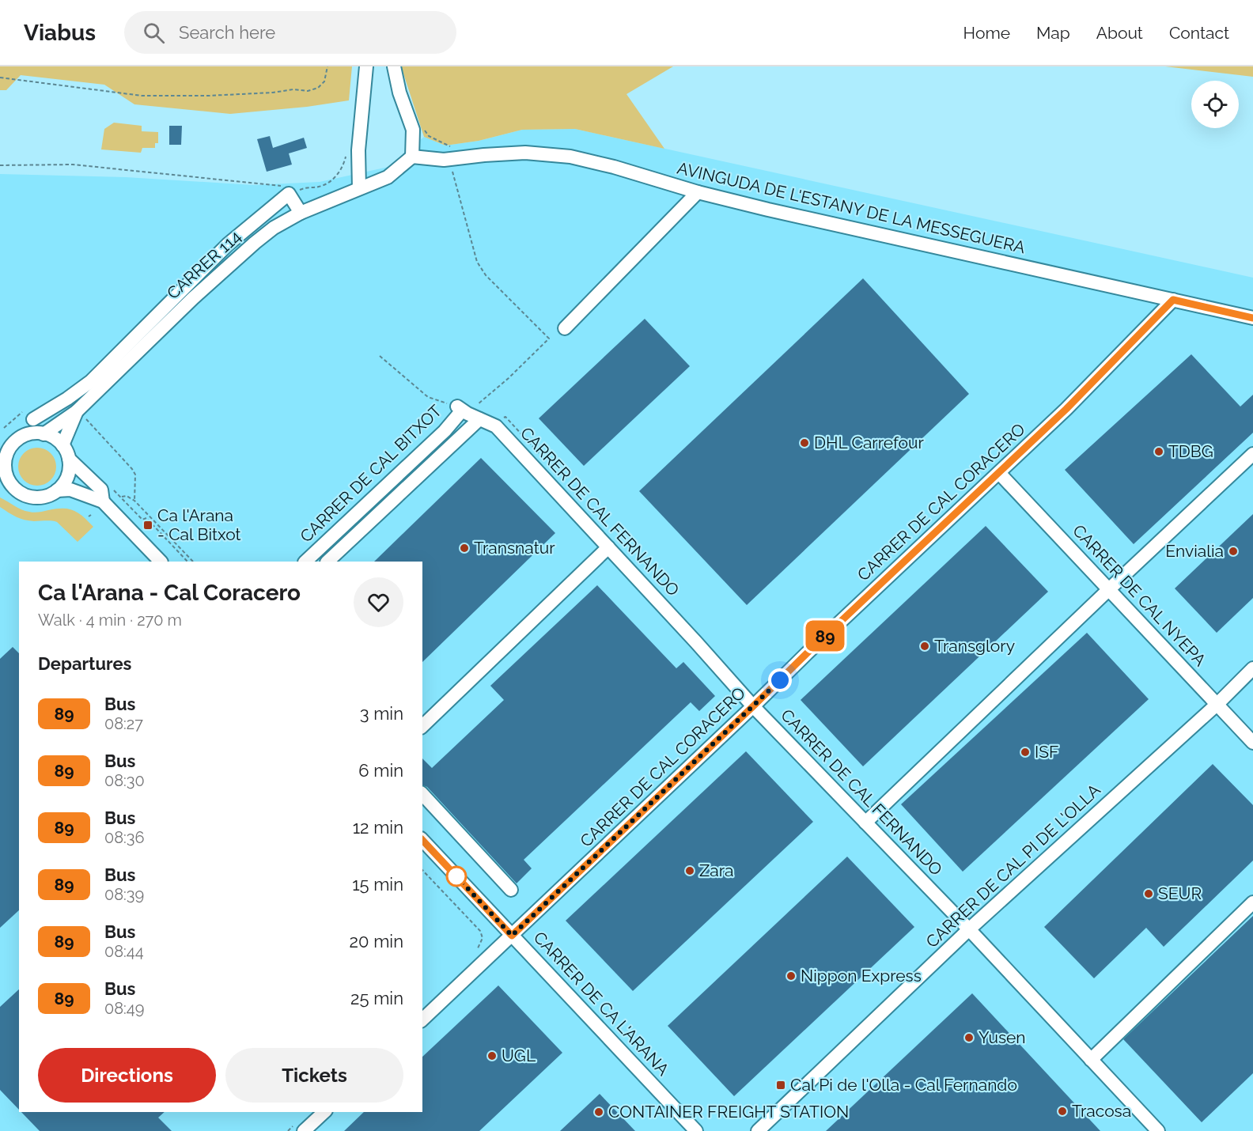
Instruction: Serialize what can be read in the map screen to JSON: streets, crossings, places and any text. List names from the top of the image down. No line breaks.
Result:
{"streets":{"street":["AVINGUDA DE L'ESTANY DE LA MESSEGUERA","CARRER 114","CARRER DE CAL BITXOT","CARRER DE CAL CORACERO","CARRER DE CAL FERNANDO","CARRER DE CAL NYEPA","CARRER DE CAL PI DE L'OLLA","CARRER DE CA L'ARANA"]},"crossings":[["AVINGUDA DE L'ESTANY DE LA MESSEGUERA","CARRER 114"],["AVINGUDA DE L'ESTANY DE LA MESSEGUERA","CARRER DE CAL CORACERO"],["CARRER DE CAL BITXOT","CARRER DE CAL FERNANDO"],["CARRER DE CAL CORACERO","CARRER DE CAL FERNANDO"],["CARRER DE CAL CORACERO","CARRER DE CAL NYEPA"],["CARRER DE CAL CORACERO","CARRER DE CA L'ARANA"],["CARRER DE CAL FERNANDO","CARRER DE CAL PI DE L'OLLA"],["CARRER DE CAL NYEPA","CARRER DE CAL PI DE L'OLLA"]],"places":{"other":["DHL Carrefour","TDBG","Transnatur","Envialia","Transglory","ISF","Zara","SEUR","Nippon Express","Yusen","UGL","Tracosa","CONTAINER FREIGHT STATION"],"transit":["Ca l'Arana - Cal Bitxot","Cal Pi de l'Olla - Cal Fernando"]},"lines":["bus line 89"],"page":{"header":"Viabus","search":"Search here","nav":["Home","Map","About","Contact"],"on_map":"89","heading":[["Ca l'Arana - Cal Coracero","Walk · 4 min · 270 m"],"Departures"],"list":[{"mark":"89","name":"Bus","note":"08:27","value":"3 min"},{"mark":"89","name":"Bus","note":"08:30","value":"6 min"},{"mark":"89","name":"Bus","note":"08:36","value":"12 min"},{"mark":"89","name":"Bus","note":"08:39","value":"15 min"},{"mark":"89","name":"Bus","note":"08:44","value":"20 min"},{"mark":"89","name":"Bus","note":"08:49","value":"25 min"}],"buttons":["Directions","Tickets"]}}
